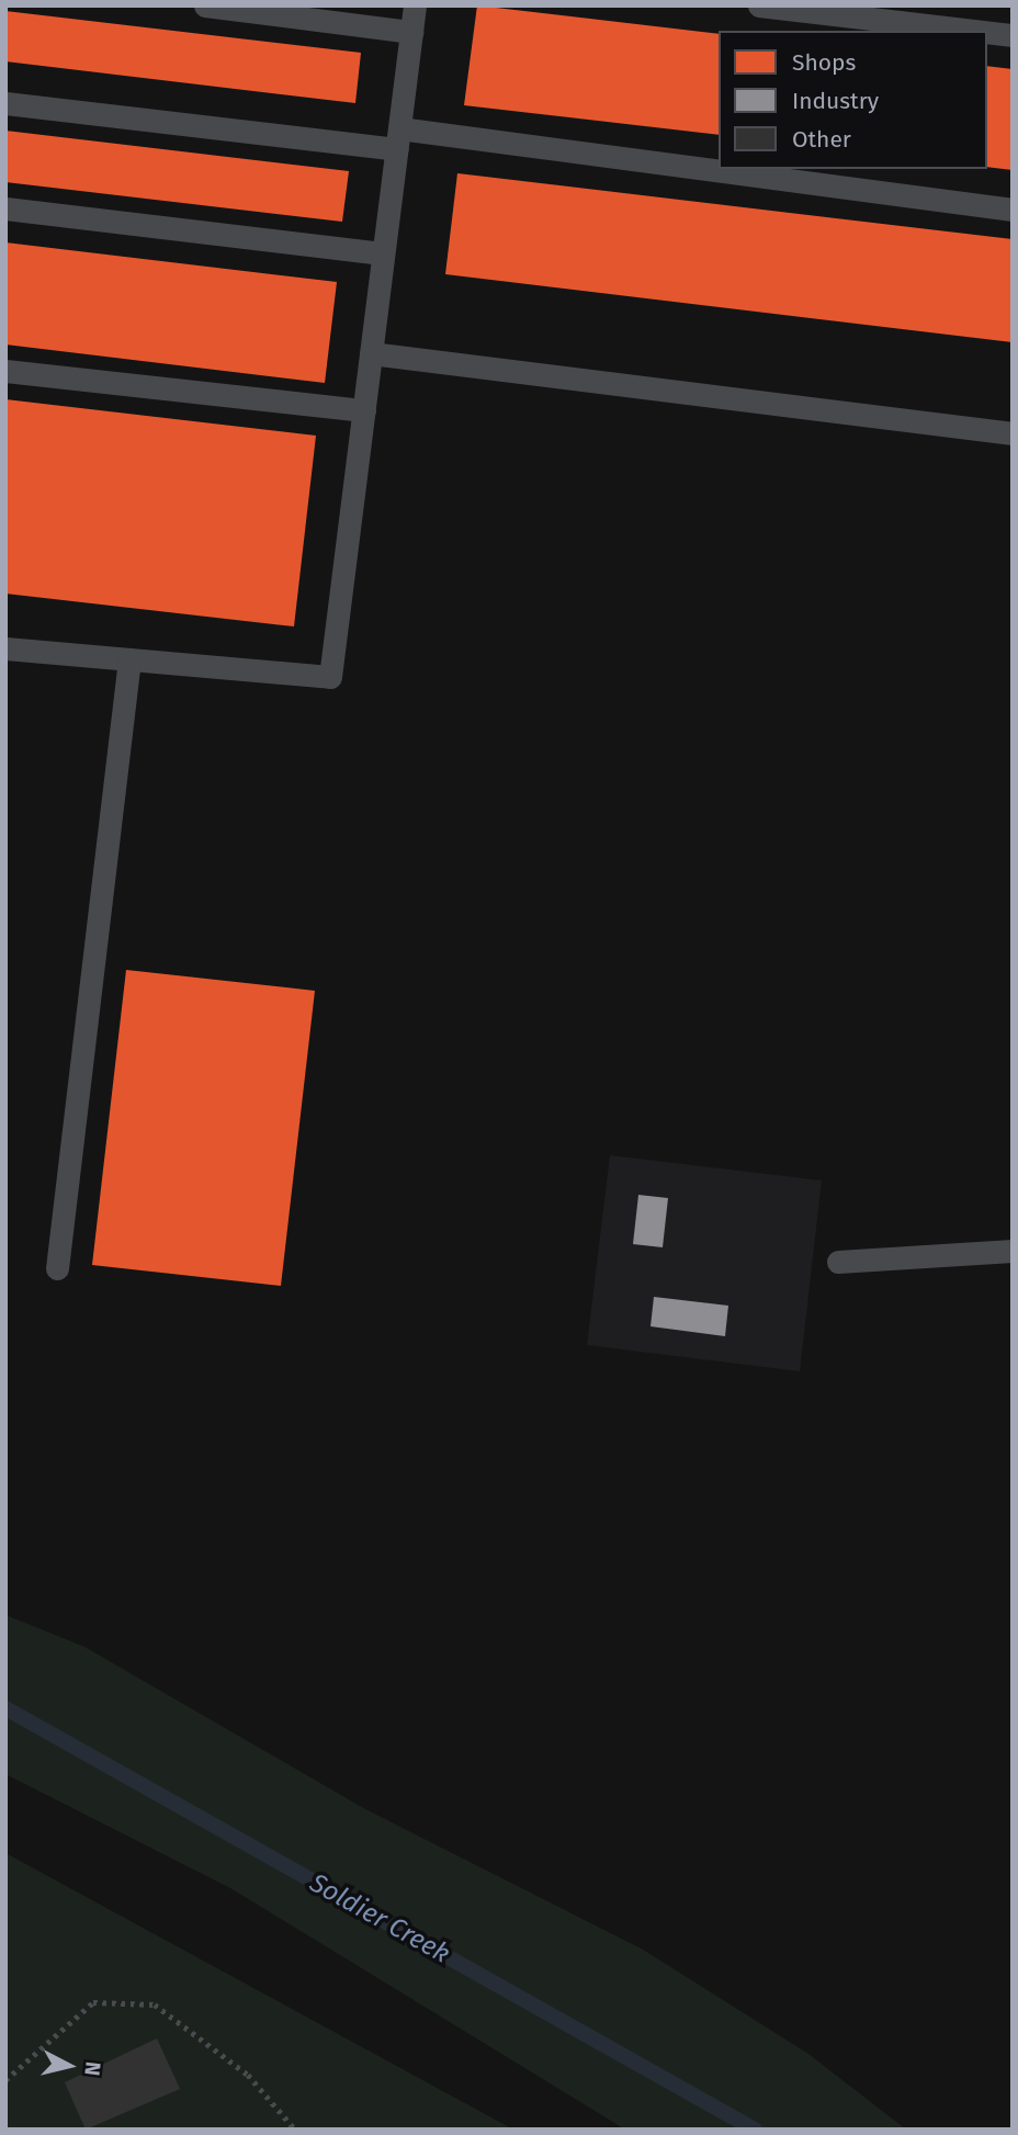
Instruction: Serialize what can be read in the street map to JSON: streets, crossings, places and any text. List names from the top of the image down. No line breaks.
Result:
{"water":["Soldier Creek"],"legend":["Shops","Industry","Other"],"north":"right"}
